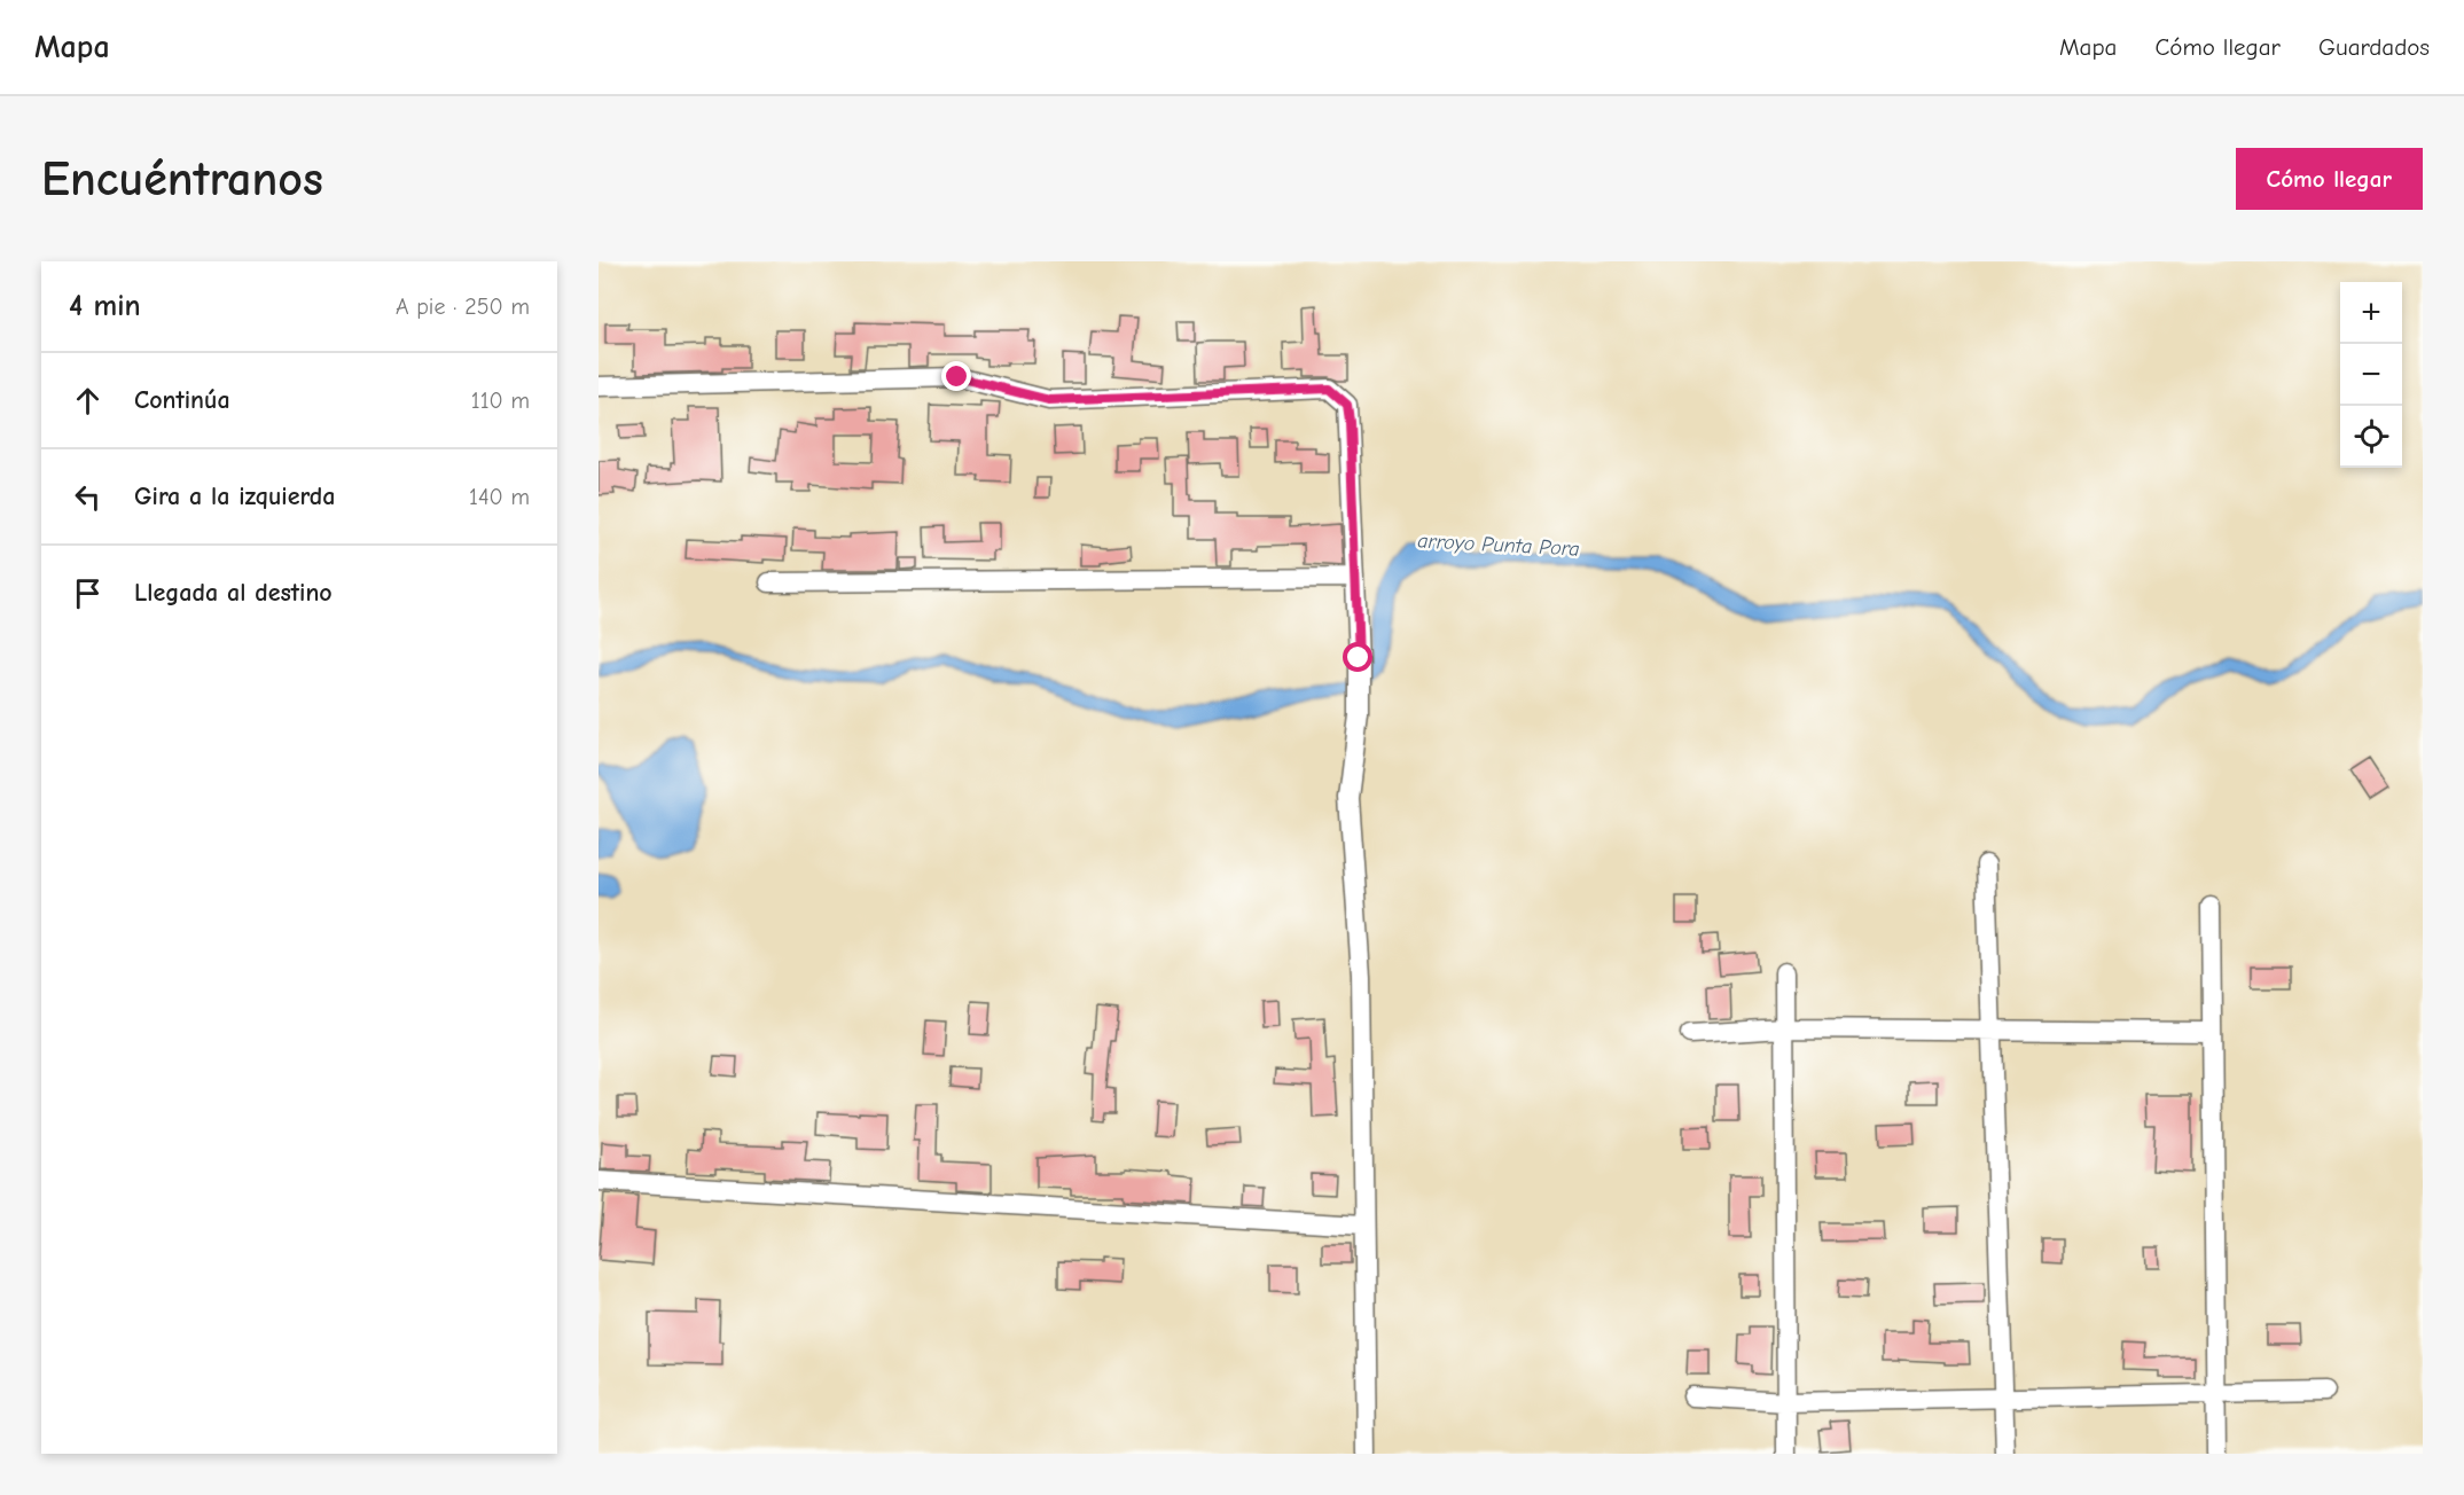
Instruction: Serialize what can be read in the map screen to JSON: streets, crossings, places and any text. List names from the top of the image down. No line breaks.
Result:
{"water":["arroyo Punta Pora"],"page":{"header":"Mapa","nav":["Mapa","Cómo llegar","Guardados"],"buttons":"Cómo llegar","title":"Encuéntranos","heading":["4 min","A pie · 250 m"],"map_buttons":["+","−"],"list":[["Continúa","110 m"],["Gira a la izquierda","140 m"],"Llegada al destino"]}}
